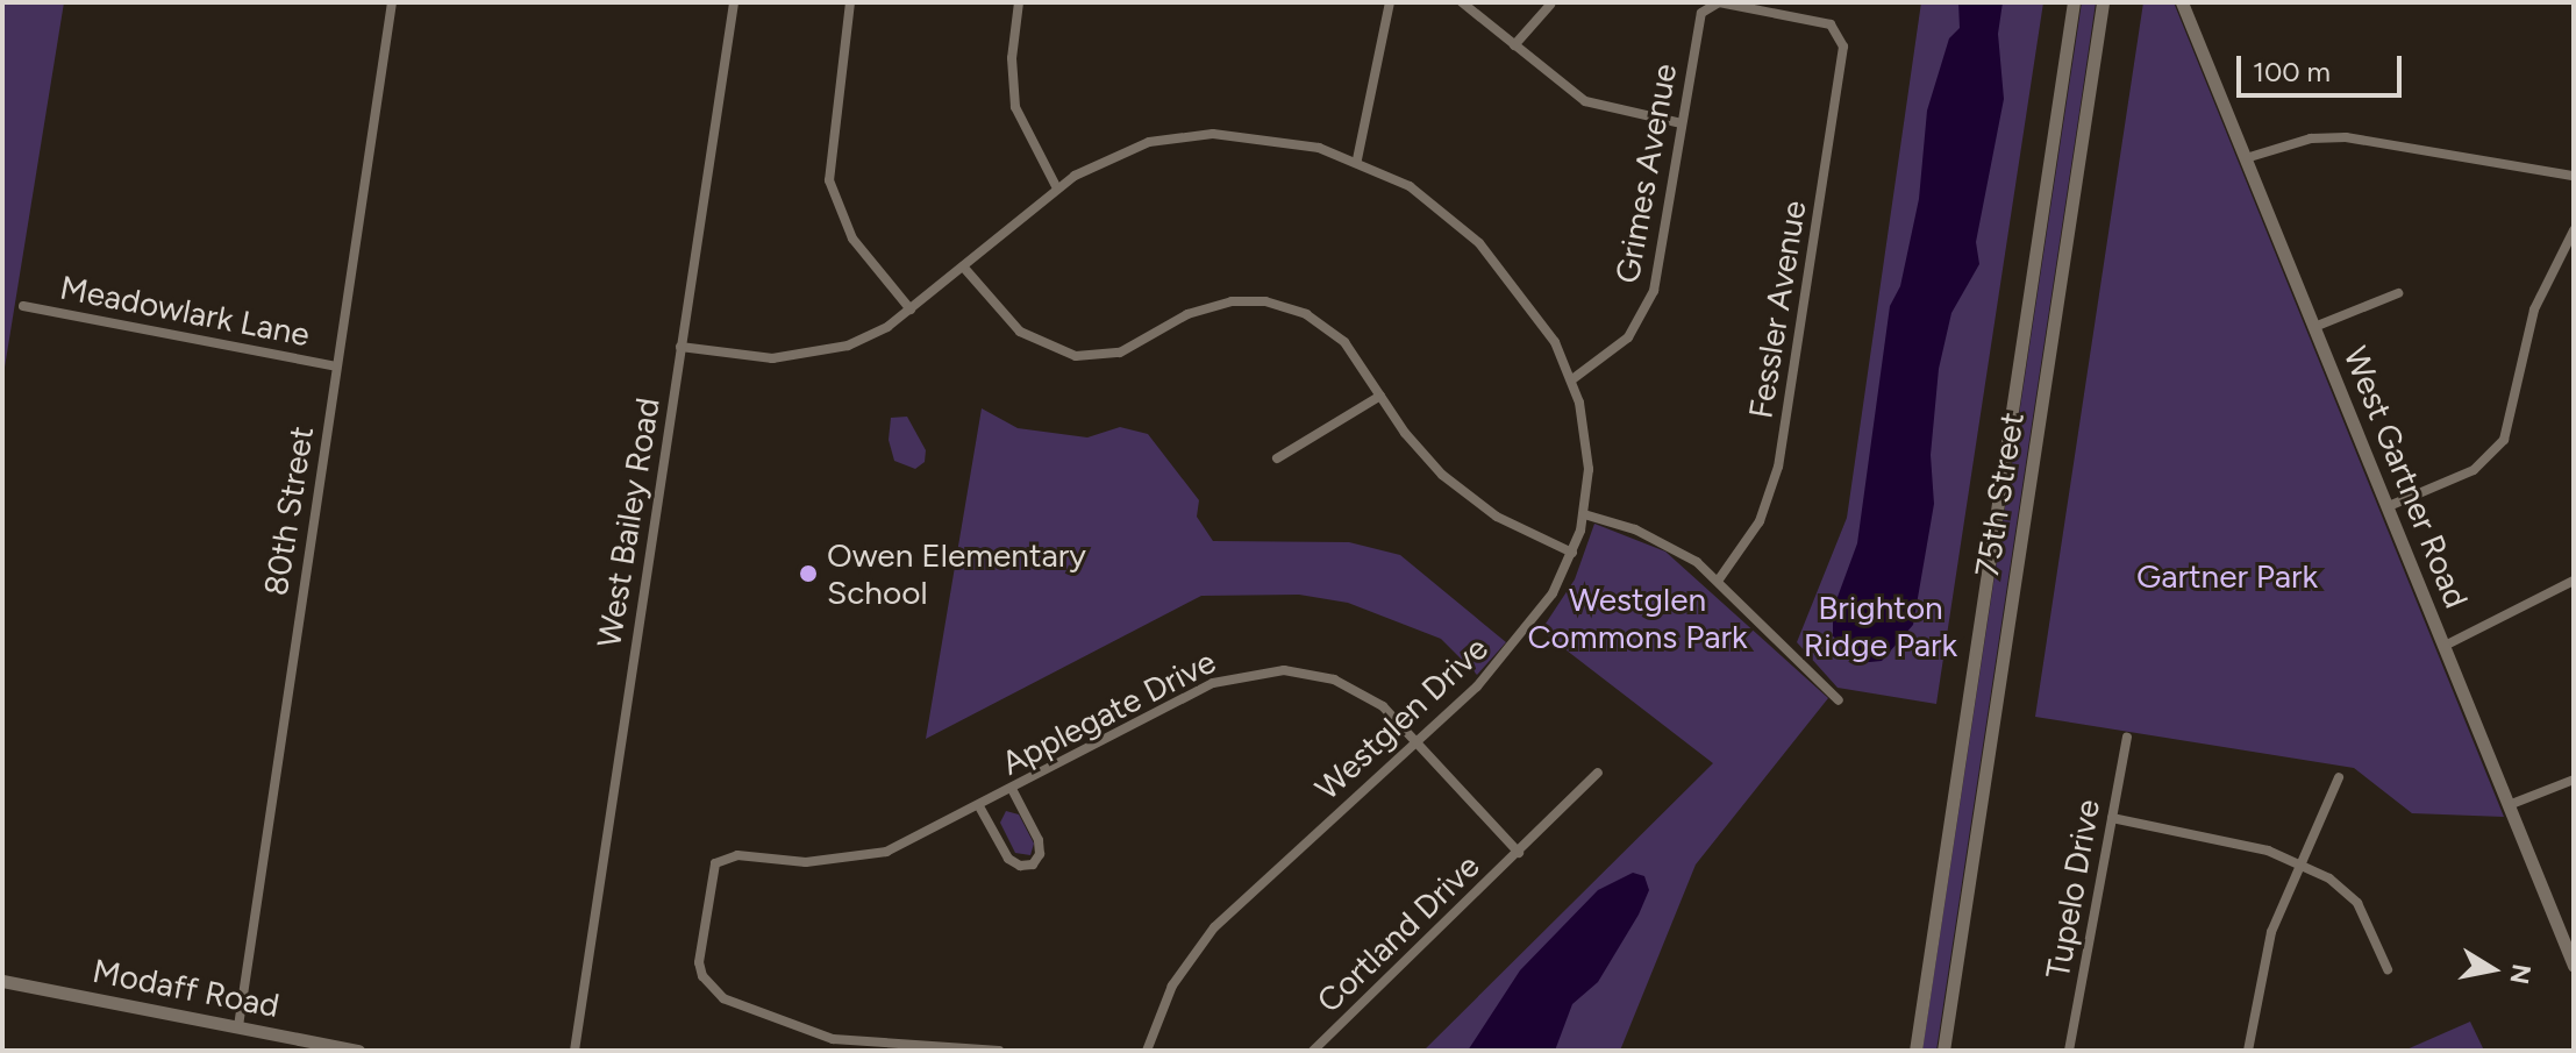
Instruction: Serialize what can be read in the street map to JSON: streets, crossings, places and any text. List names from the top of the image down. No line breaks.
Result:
{"streets":{"main road":["West Gartner Road","75th Street","Modaff Road"],"street":["Grimes Avenue","Fessler Avenue","Meadowlark Lane","80th Street","West Bailey Road","Applegate Drive","Westglen Drive","Tupelo Drive","Cortland Drive"]},"crossings":[["Grimes Avenue","Fessler Avenue"],["Grimes Avenue","Westglen Drive"],["Meadowlark Lane","80th Street"],["80th Street","Modaff Road"],["West Bailey Road","Westglen Drive"],["Applegate Drive","Westglen Drive"],["Applegate Drive","Cortland Drive"]],"parks":["Gartner Park","Westglen Commons Park","Brighton Ridge Park"],"places":["Owen Elementary School"],"scale_bar":"100 m","north":"right"}
